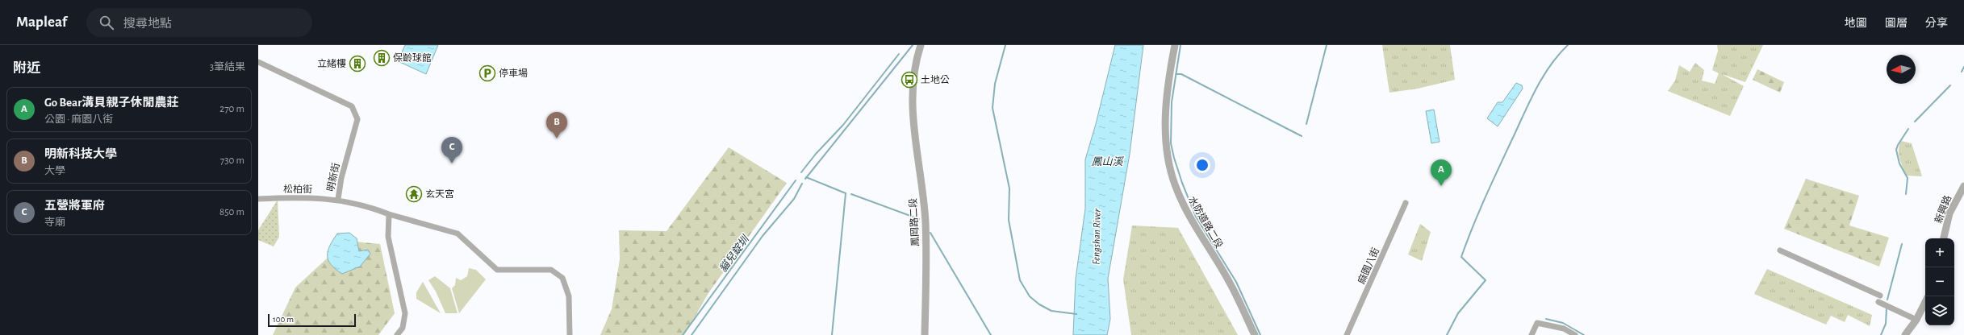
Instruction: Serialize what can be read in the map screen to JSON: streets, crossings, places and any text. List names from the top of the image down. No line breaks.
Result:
{"streets":{"street":["明新街","松柏街","新興路","鳳岡路二段","水防道路二段","麻園八街"]},"crossings":[["明新街","松柏街"]],"water":["鳳山溪","Fengshan River","貓兒錠圳"],"places":{"building":["保齡球館","立緒樓"],"parking":["停車場"],"bus stop":["土地公"],"temple":["玄天宮"]},"scale_bar":"100 m","north":"left","page":{"header":"Mapleaf","search":"搜尋地點","nav":["地圖","圖層","分享"],"heading":["附近","3筆結果"],"list":[{"mark":"A","name":"Go Bear溝貝親子休閒農莊","note":"公園 · 麻園八街","value":"270 m"},{"mark":"B","name":"明新科技大學","note":"大學","value":"730 m"},{"mark":"C","name":"五營將軍府","note":"寺廟","value":"850 m"}],"pins":["B","C","A"],"map_buttons":["+","−"],"scale":"100 m"}}
